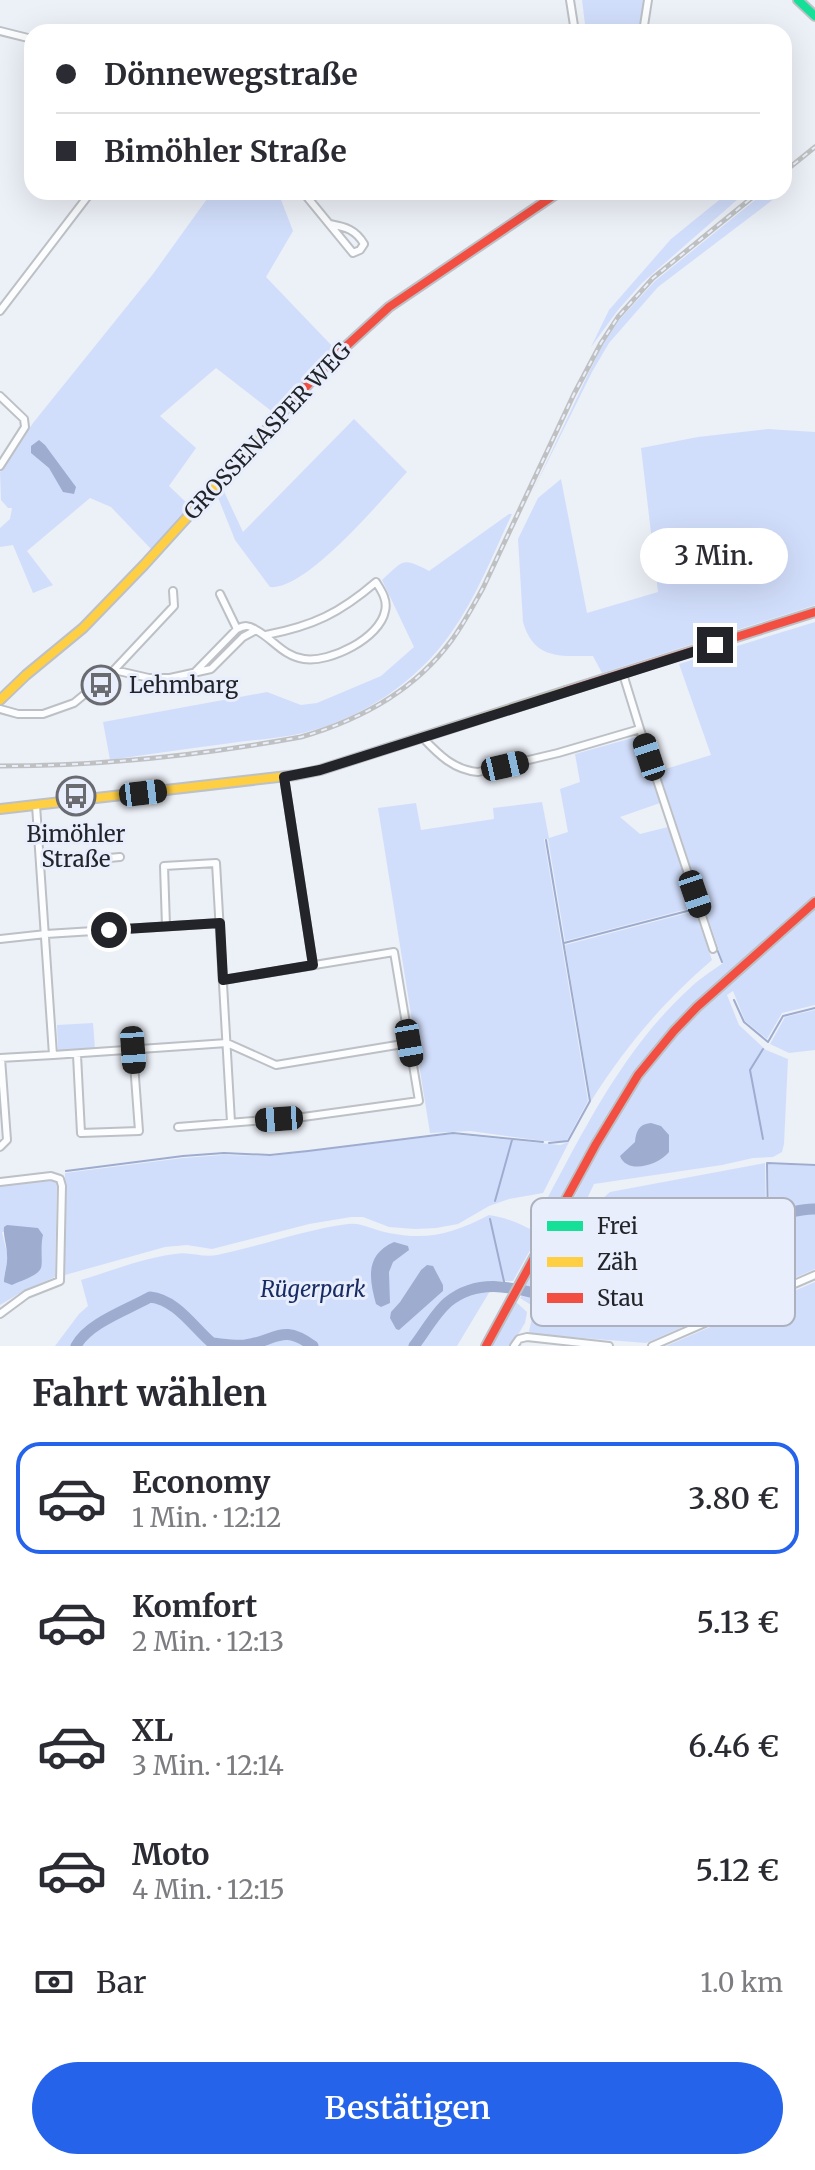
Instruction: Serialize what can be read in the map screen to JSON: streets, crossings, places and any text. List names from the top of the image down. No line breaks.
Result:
{"streets":{"street":["GROSSENASPER WEG"]},"parks":["Rügerpark"],"places":{"bus stop":["Lehmbarg","Bimöhler Straße"]},"legend":["Frei","Zäh","Stau"],"page":{"banner":["Dönnewegstraße","Bimöhler Straße"],"bubble":"3 Min.","heading":"Fahrt wählen","list":[{"name":"Economy","note":"1 Min. · 12:12","value":"3.80 €"},{"name":"Komfort","note":"2 Min. · 12:13","value":"5.13 €"},{"name":"XL","note":"3 Min. · 12:14","value":"6.46 €"},{"name":"Moto","note":"4 Min. · 12:15","value":"5.12 €"}],"pay":["Bar","1.0 km"],"buttons":"Bestätigen"}}
